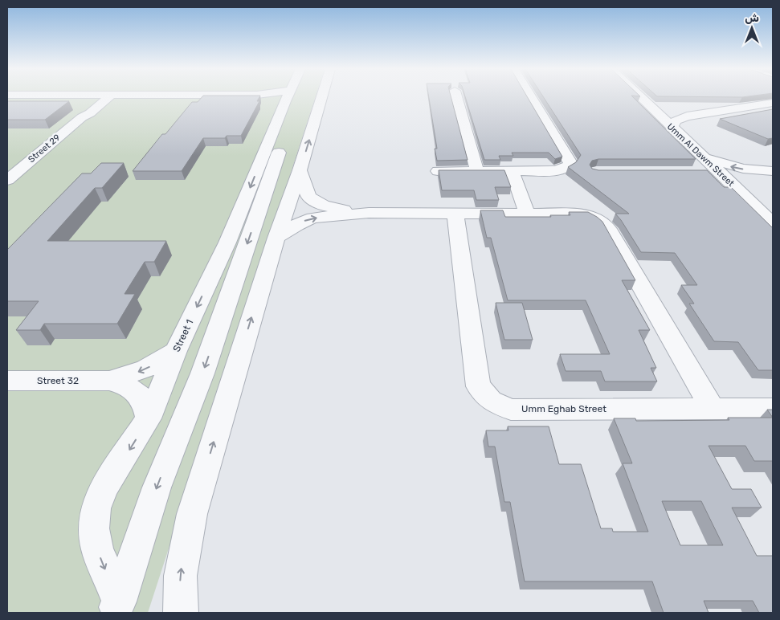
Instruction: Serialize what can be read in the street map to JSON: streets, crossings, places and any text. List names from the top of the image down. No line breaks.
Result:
{"streets":{"street":["Street 29","Umm Al Dawm Street","Street 1","Street 32","Umm Eghab Street"]},"crossings":[["Street 1","Street 32"]],"north":"top"}
